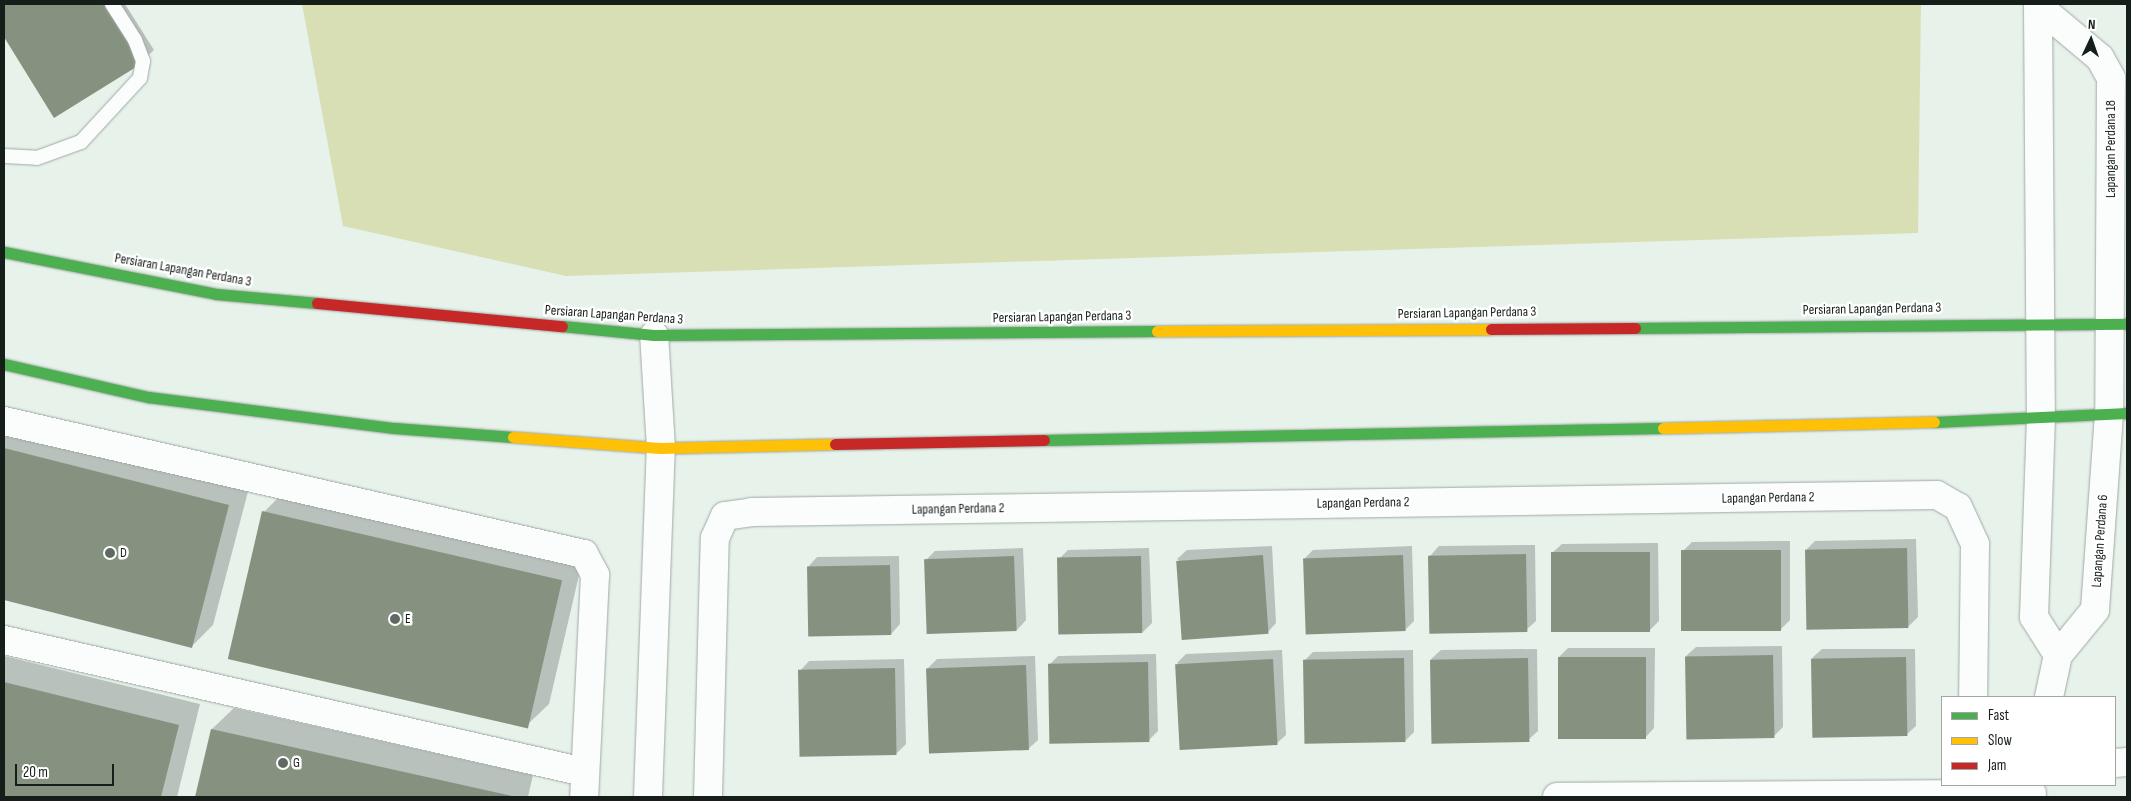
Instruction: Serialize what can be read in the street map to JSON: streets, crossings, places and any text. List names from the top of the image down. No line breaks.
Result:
{"streets":{"street":["Lapangan Perdana 18","Persiaran Lapangan Perdana 3","Lapangan Perdana 2","Lapangan Perdana 6"]},"crossings":[["Lapangan Perdana 18","Persiaran Lapangan Perdana 3"],["Lapangan Perdana 18","Lapangan Perdana 6"],["Persiaran Lapangan Perdana 3","Lapangan Perdana 6"]],"places":["D","E","G"],"legend":["Fast","Slow","Jam"],"scale_bar":"20 m","north":"top"}
